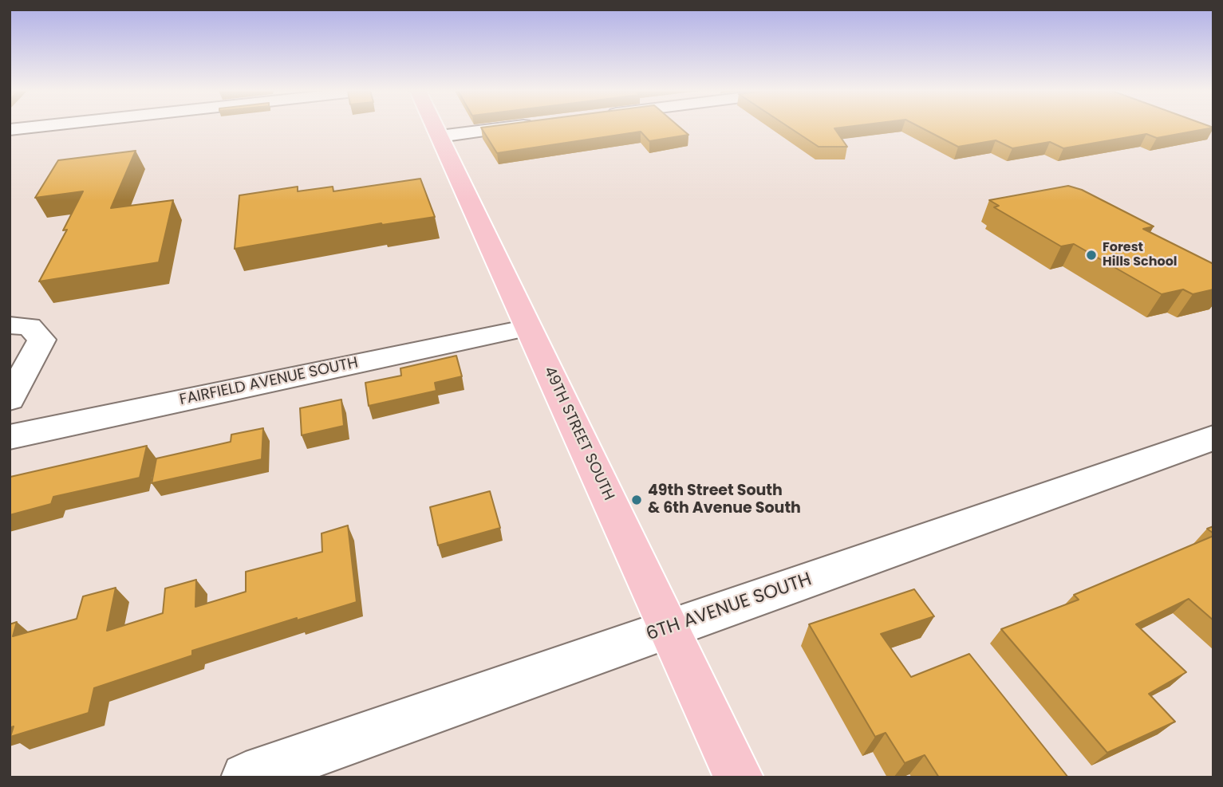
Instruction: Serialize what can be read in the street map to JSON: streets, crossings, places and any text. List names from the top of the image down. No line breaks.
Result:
{"streets":{"main road":["49TH STREET SOUTH"],"street":["FAIRFIELD AVENUE SOUTH","6TH AVENUE SOUTH"]},"crossings":[["FAIRFIELD AVENUE SOUTH","49TH STREET SOUTH"],["49TH STREET SOUTH","6TH AVENUE SOUTH"]],"places":["Forest Hills School","49th Street South & 6th Avenue South"]}
